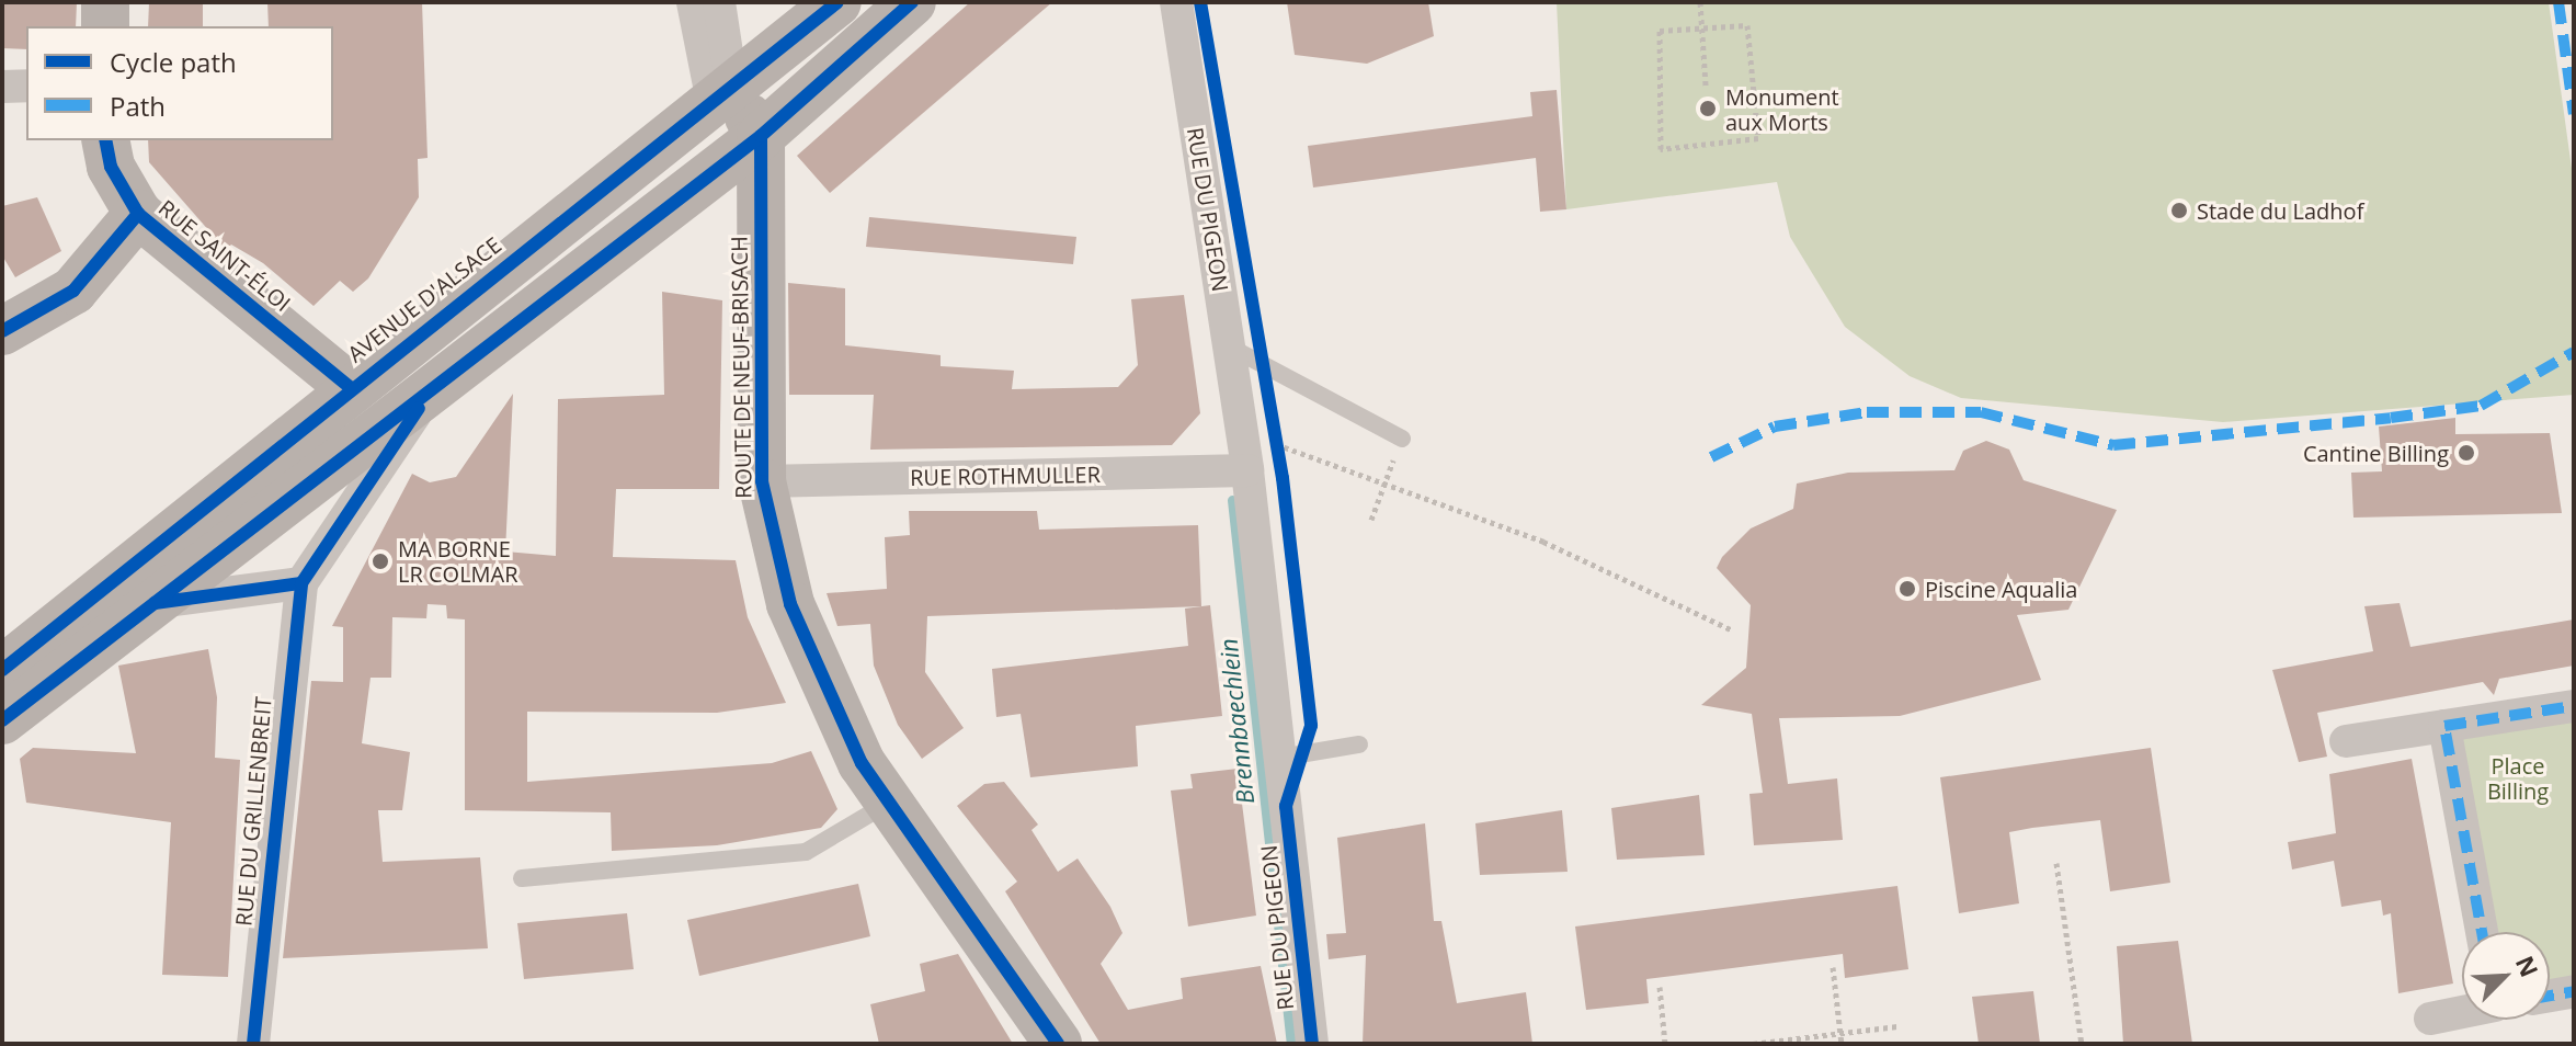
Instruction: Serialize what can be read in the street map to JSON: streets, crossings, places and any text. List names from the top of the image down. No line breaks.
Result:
{"streets":{"main road":["RUE SAINT-ÉLOI","AVENUE D'ALSACE","ROUTE DE NEUF-BRISACH"],"street":["RUE DU PIGEON","RUE ROTHMULLER","RUE DU GRILLENBREIT"]},"crossings":[["RUE DU PIGEON","RUE ROTHMULLER"],["RUE SAINT-ÉLOI","AVENUE D'ALSACE"],["ROUTE DE NEUF-BRISACH","RUE ROTHMULLER"]],"water":["Brennbaechlein"],"parks":["Place Billing"],"places":["Monument aux Morts","Stade du Ladhof","Cantine Billing","MA BORNE LR COLMAR","Piscine Aqualia"],"legend":["Cycle path","Path"],"north":"top right"}
